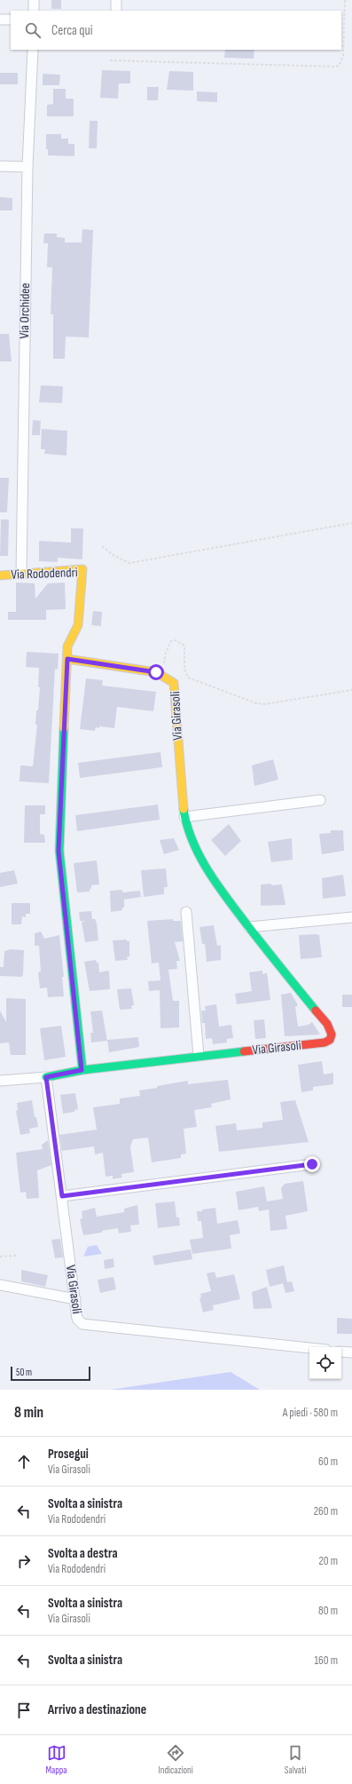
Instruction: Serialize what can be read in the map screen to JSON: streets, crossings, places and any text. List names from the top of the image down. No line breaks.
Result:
{"streets":{"street":["Via Orchidee","Via Rododendri","Via Girasoli"]},"crossings":[["Via Orchidee","Via Rododendri"],["Via Rododendri","Via Girasoli"]],"scale_bar":"50 m","page":{"search":"Cerca qui","scale":"50 m","heading":["8 min","A piedi · 580 m"],"list":[["Prosegui","Via Girasoli","60 m"],["Svolta a sinistra","Via Rododendri","260 m"],["Svolta a destra","Via Rododendri","20 m"],["Svolta a sinistra","Via Girasoli","80 m"],["Svolta a sinistra","160 m"],"Arrivo a destinazione"],"nav":["Mappa","Indicazioni","Salvati"]}}
